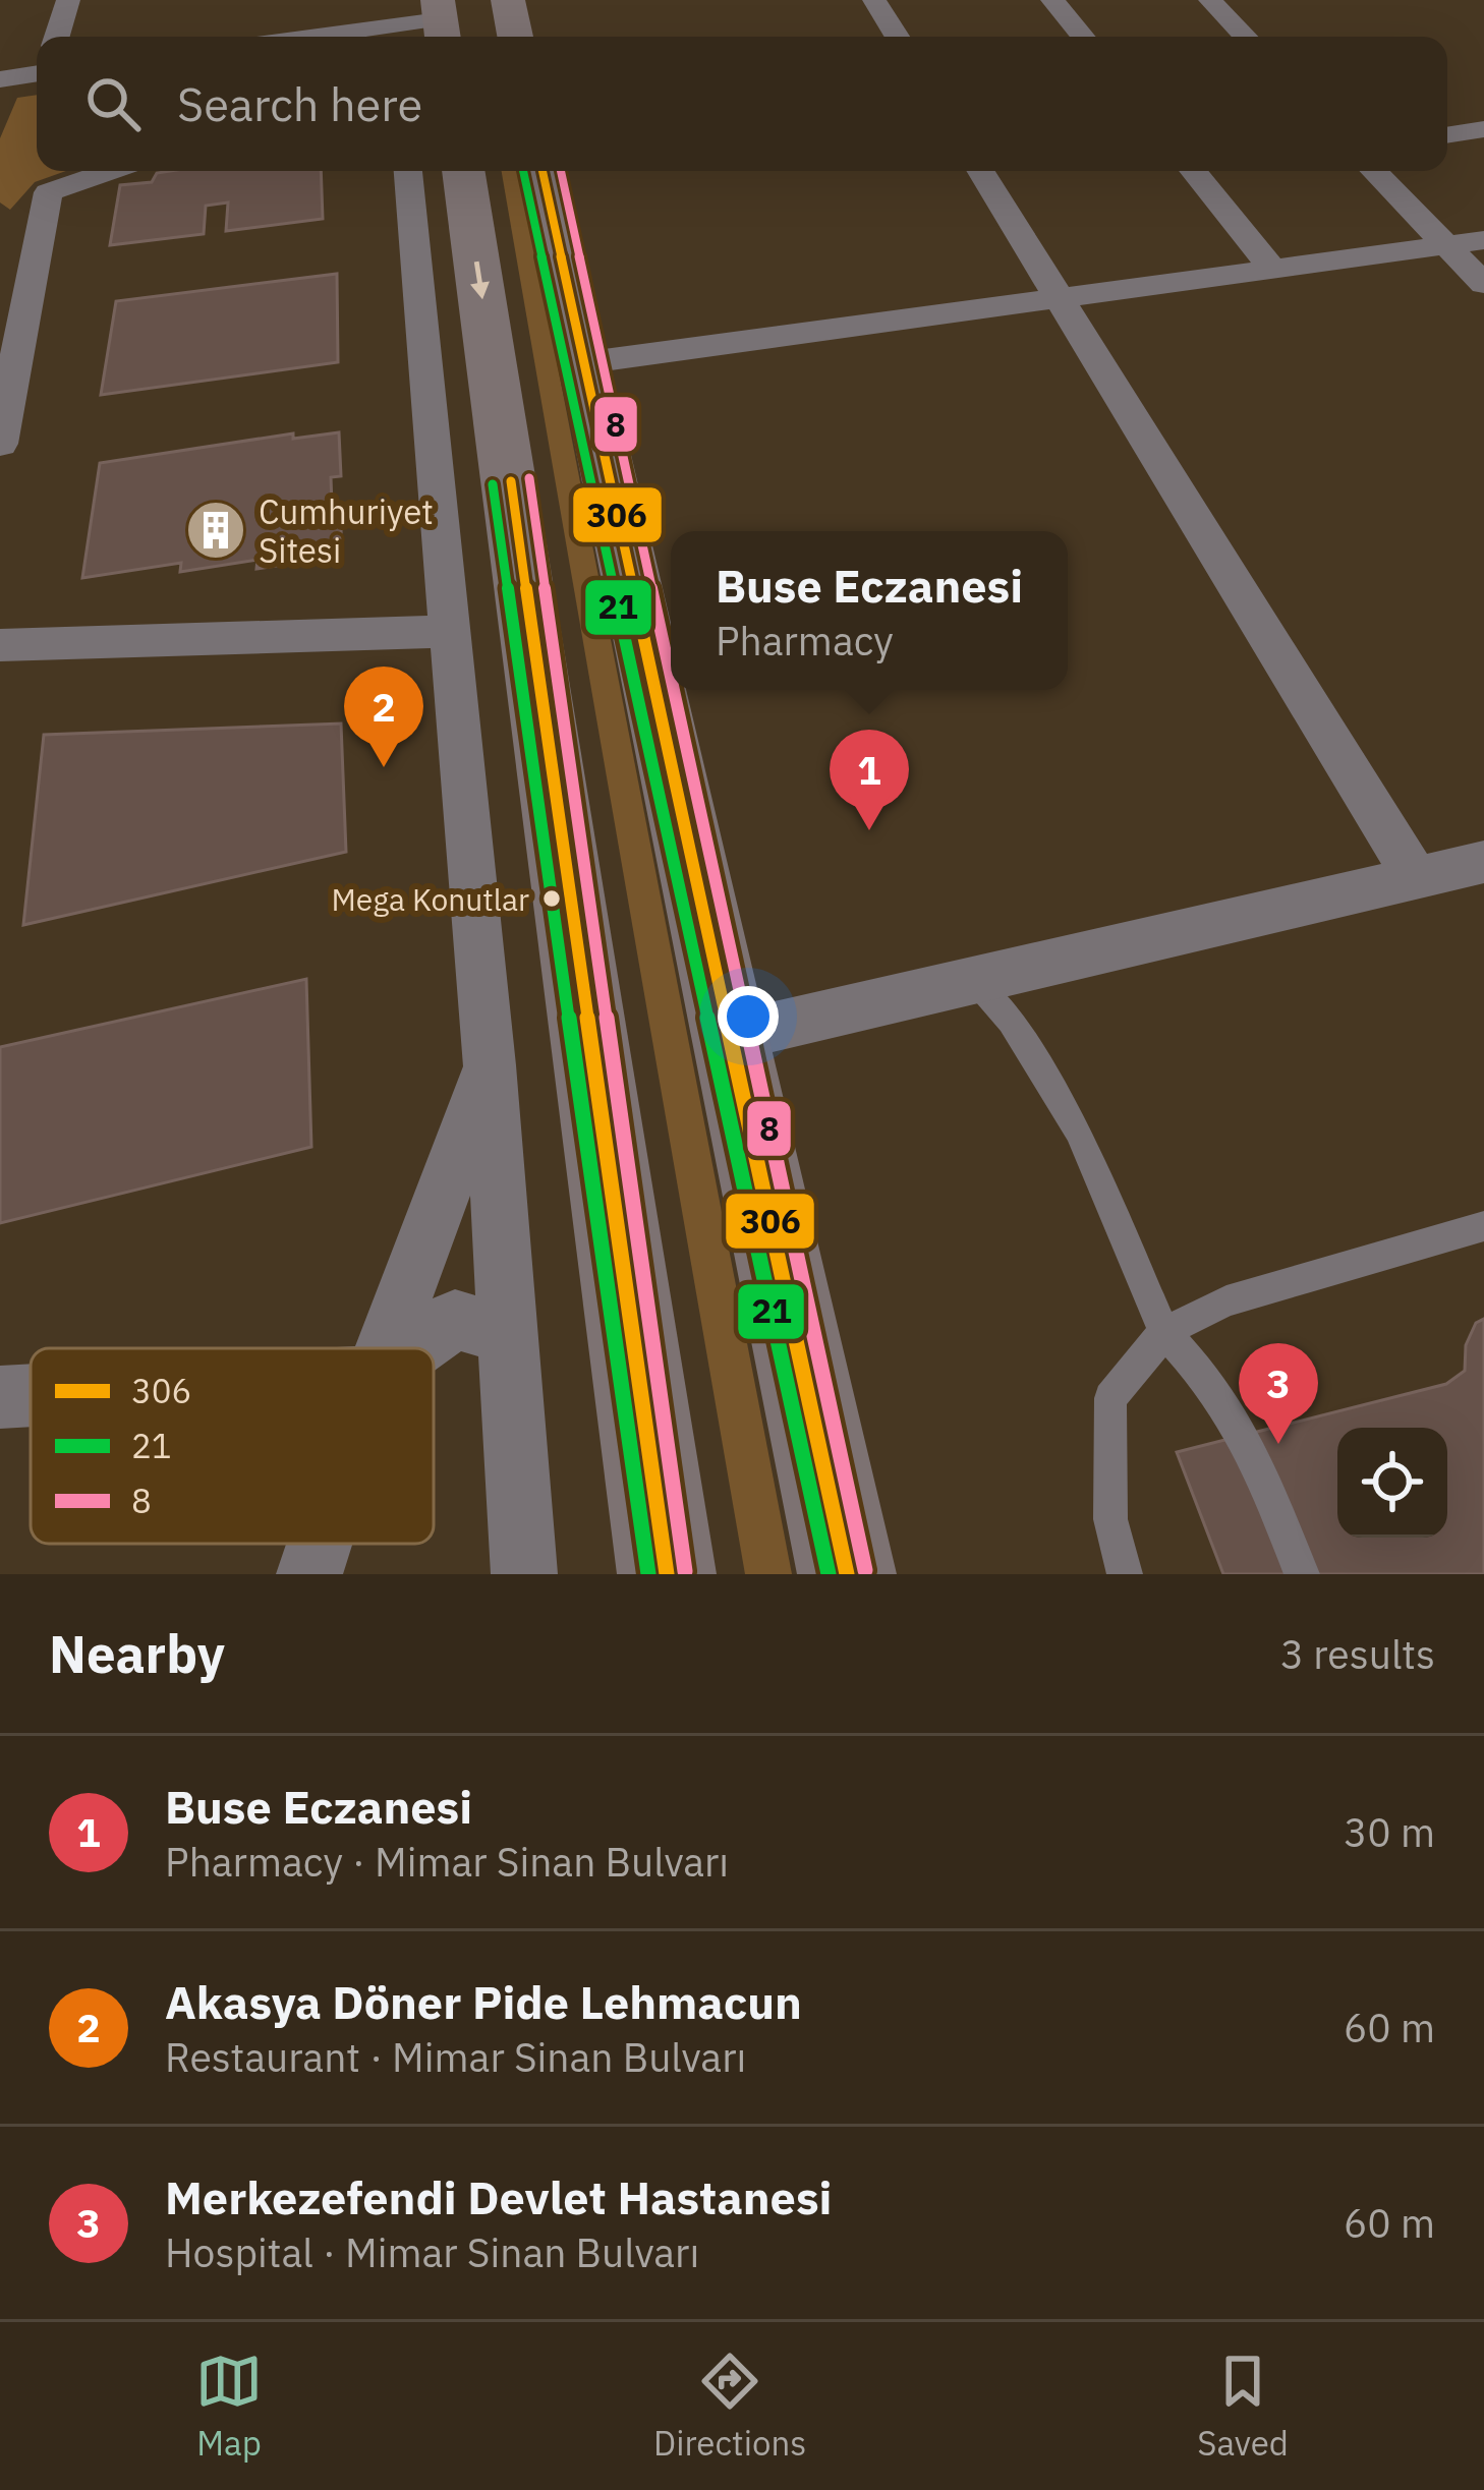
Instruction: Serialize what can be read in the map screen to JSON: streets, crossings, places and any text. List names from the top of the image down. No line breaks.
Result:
{"places":{"building":["Cumhuriyet Sitesi"],"other":["Mega Konutlar"]},"lines":["transit line 306","transit line 21","transit line 8"],"legend":["306","21","8"],"page":{"search":"Search here","popup":["Buse Eczanesi","Pharmacy"],"pins":["2","1","3"],"heading":["Nearby","3 results"],"list":[{"mark":"1","name":"Buse Eczanesi","note":"Pharmacy · Mimar Sinan Bulvarı","value":"30 m"},{"mark":"2","name":"Akasya Döner Pide Lehmacun","note":"Restaurant · Mimar Sinan Bulvarı","value":"60 m"},{"mark":"3","name":"Merkezefendi Devlet Hastanesi","note":"Hospital · Mimar Sinan Bulvarı","value":"60 m"}],"nav":["Map","Directions","Saved"]}}
